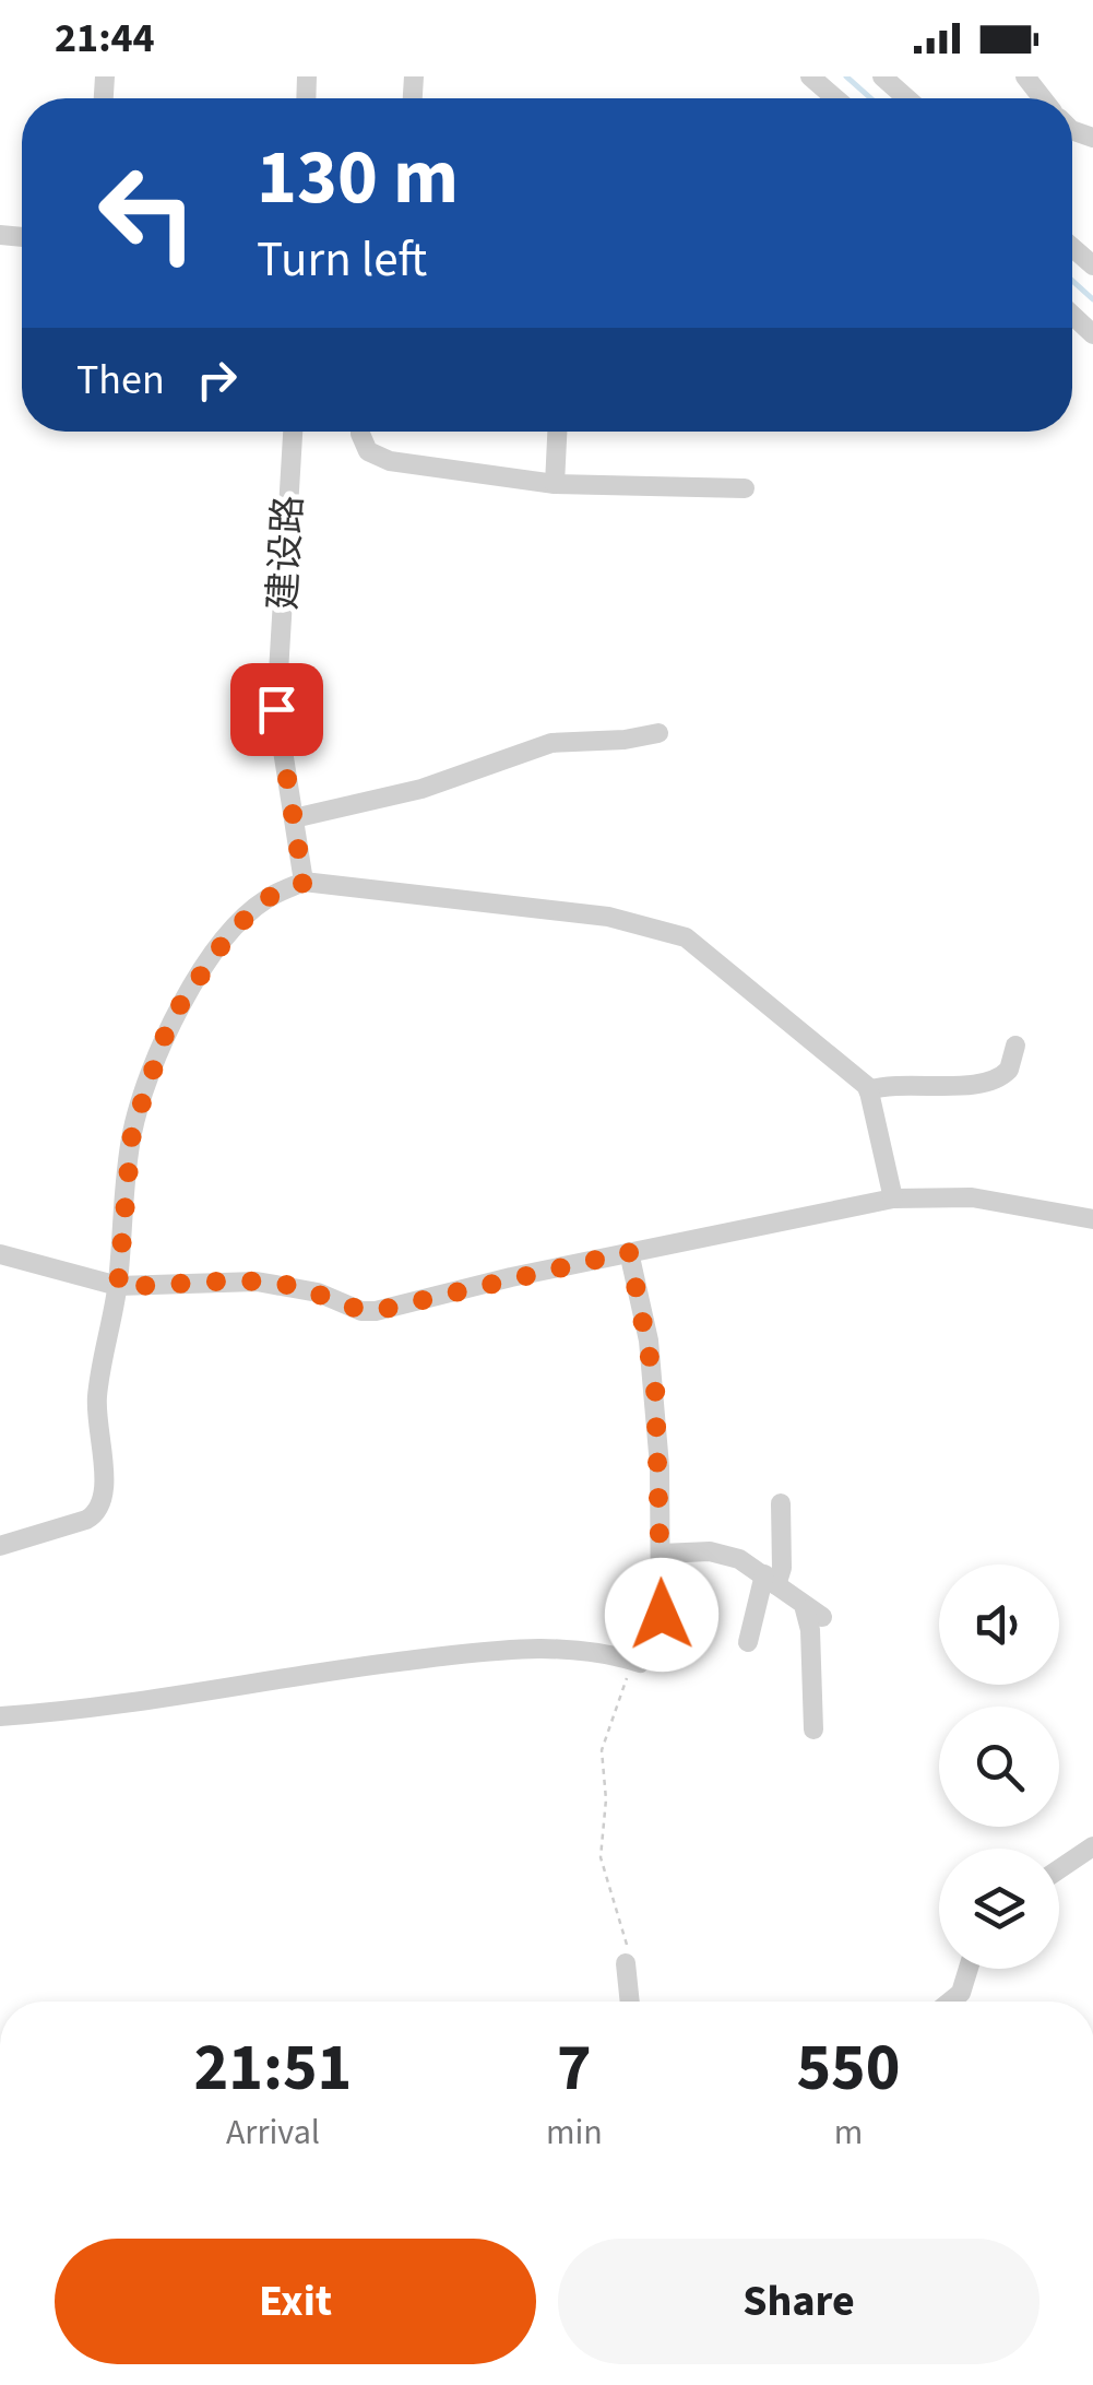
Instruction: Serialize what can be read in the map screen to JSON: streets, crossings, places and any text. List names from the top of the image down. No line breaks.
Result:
{"streets":{"street":["建设路"]},"page":{"status":"21:44","turn":["130 m","Turn left"],"then":"Then","eta":["21:51","Arrival","7","min","550","m"],"buttons":["Exit","Share"]}}
